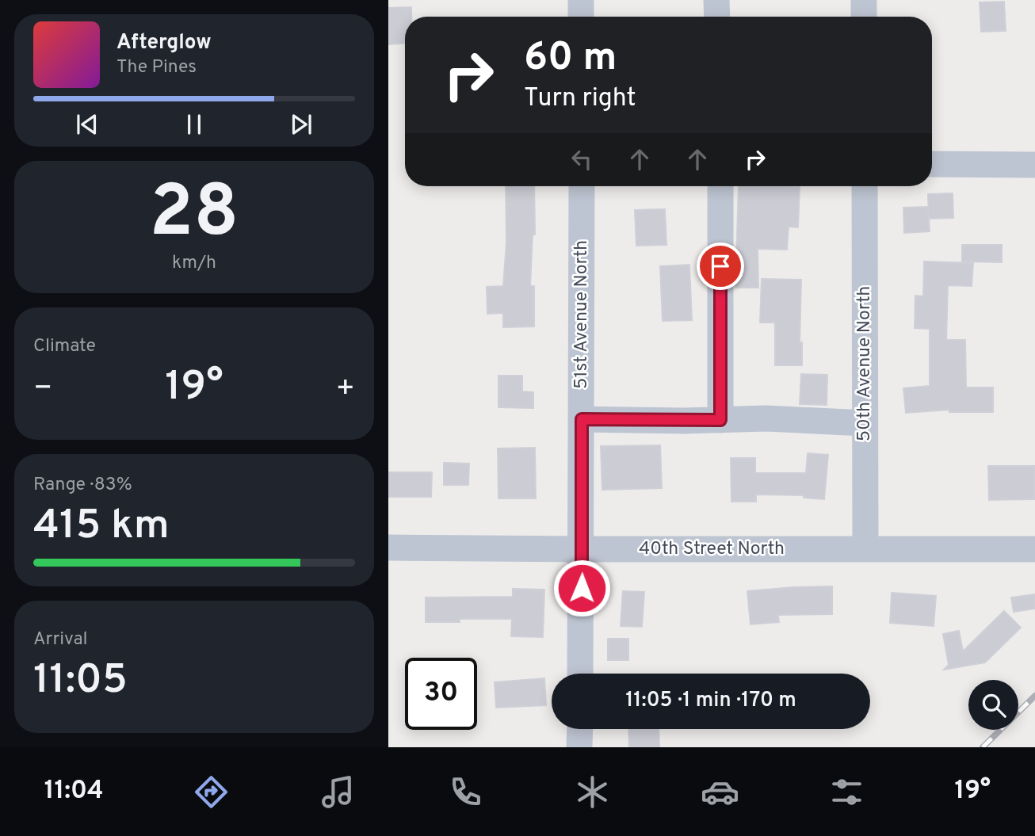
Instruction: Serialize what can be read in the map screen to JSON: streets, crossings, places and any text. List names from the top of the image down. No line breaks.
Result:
{"streets":{"street":["51st Avenue North","50th Avenue North","40th Street North"]},"crossings":[["51st Avenue North","40th Street North"],["50th Avenue North","40th Street North"]],"page":{"turn":["60 m","Turn right"],"song":["Afterglow","The Pines"],"tile":[["28","km/h"],"Climate",["Range · 83%","415 km"],["Arrival","11:05"]],"heat":["−","19°","+"],"limit":"30","trip":"11:05 · 1 min · 170 m","tabs":["11:04","19°"]}}
